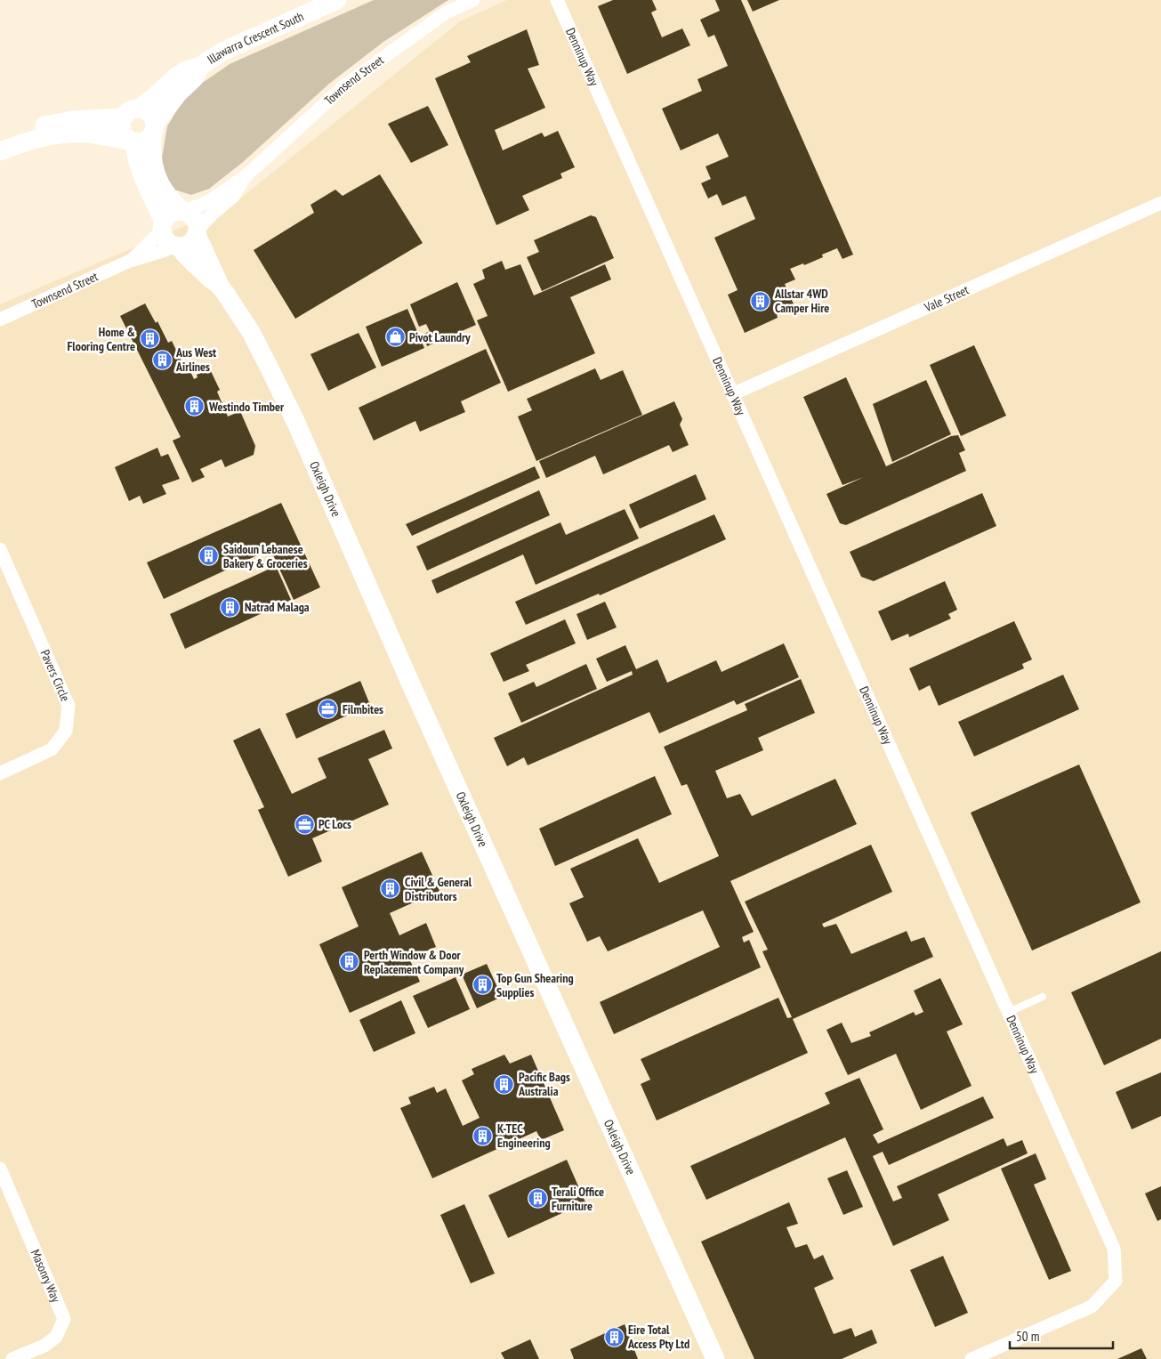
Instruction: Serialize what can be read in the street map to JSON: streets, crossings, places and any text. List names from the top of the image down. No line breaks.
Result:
{"streets":{"street":["Illawarra Crescent South","Denninup Way","Townsend Street","Vale Street","Oxleigh Drive","Pavers Circle","Masonry Way"]},"crossings":[["Denninup Way","Vale Street"],["Townsend Street","Oxleigh Drive"]],"places":{"building":["Allstar 4WD Camper Hire","Home & Flooring Centre","Aus West Airlines","Westindo Timber","Saidoun Lebanese Bakery & Groceries","Natrad Malaga","Civil & General Distributors","Perth Window & Door Replacement Company","Top Gun Shearing Supplies","Pacific Bags Australia","K-TEC Engineering","Terali Office Furniture","Eire Total Access Pty Ltd"],"shop":["Pivot Laundry"],"office":["Filmbites","PC Locs"]},"scale_bar":"50 m"}
